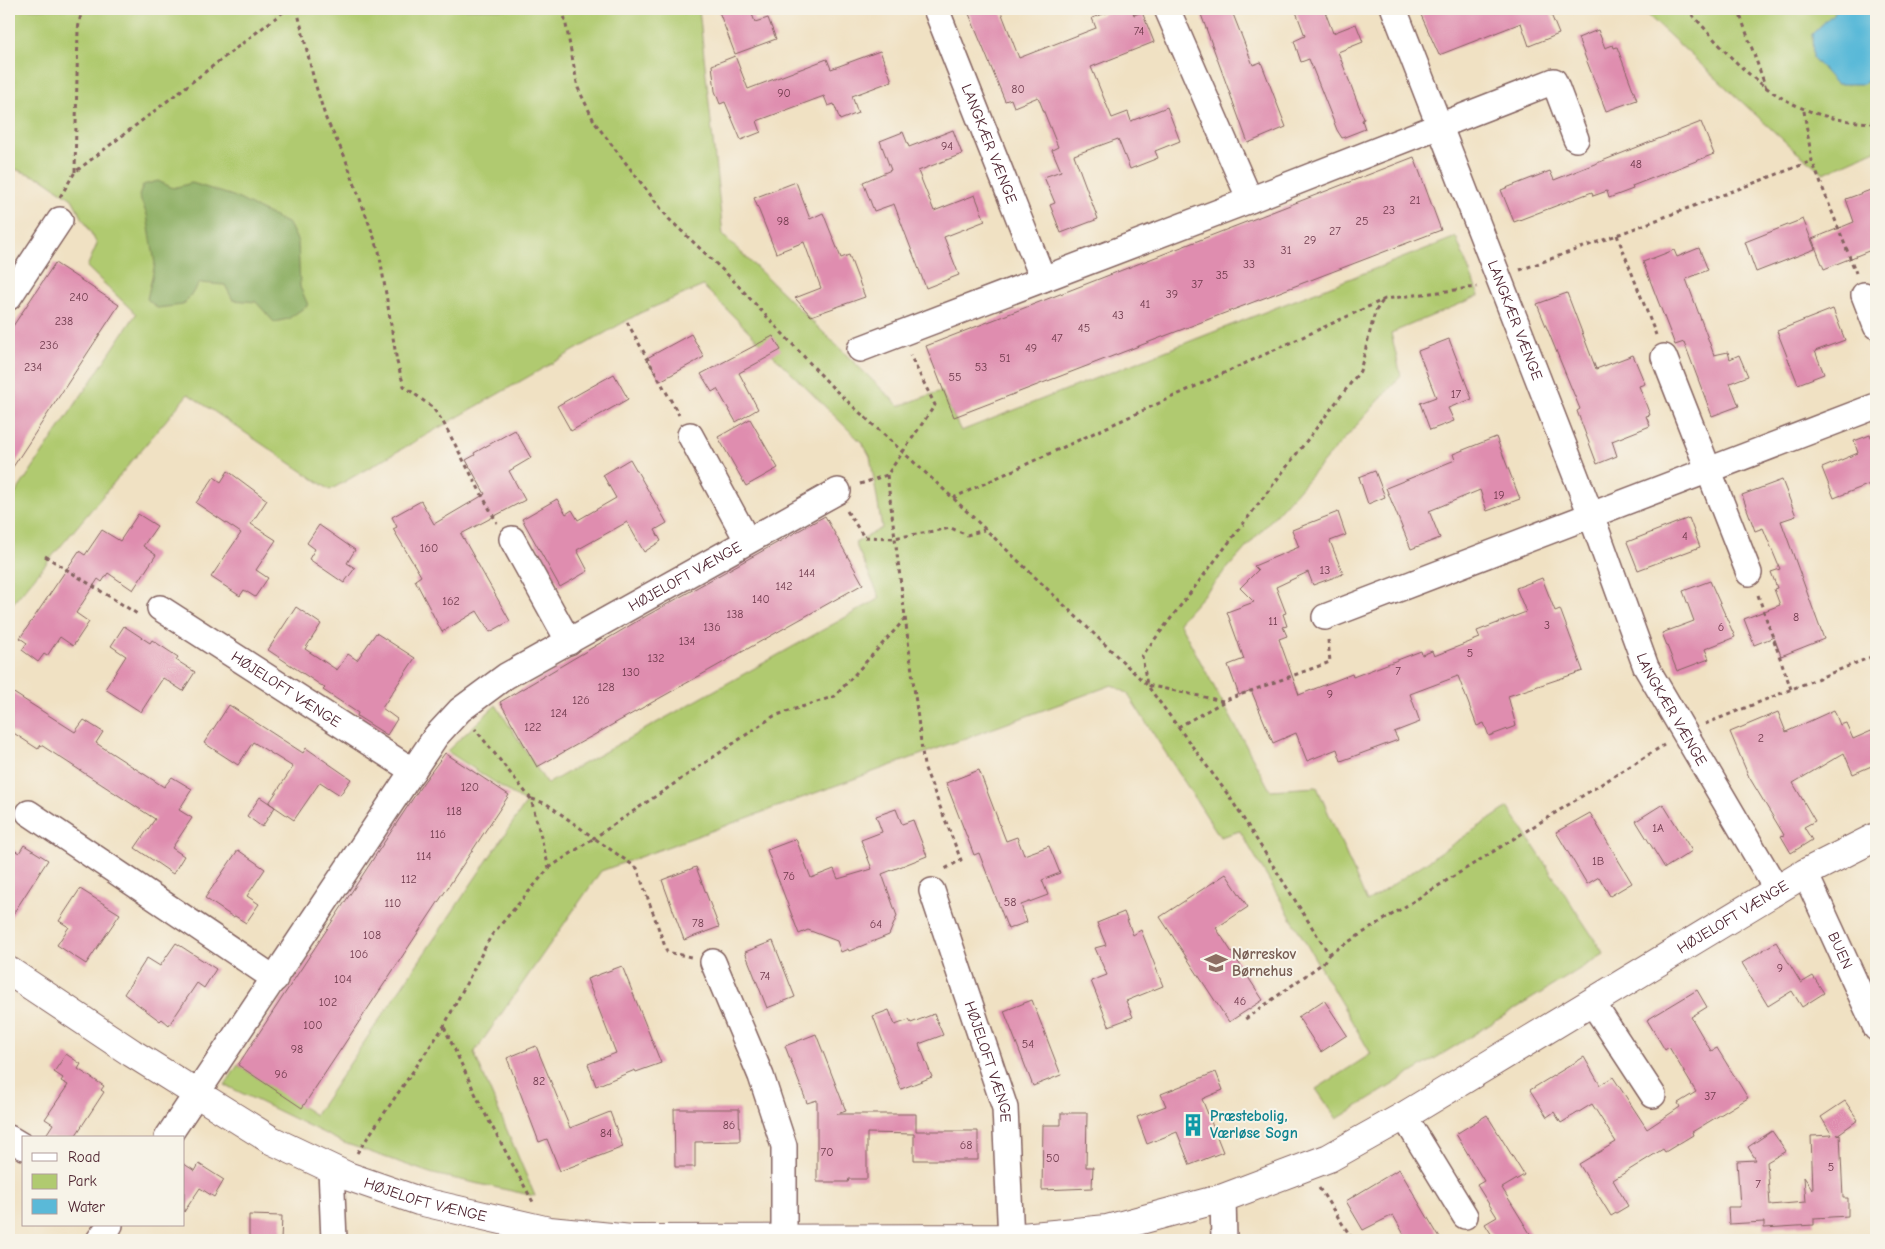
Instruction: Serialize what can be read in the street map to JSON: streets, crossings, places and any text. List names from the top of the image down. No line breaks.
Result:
{"streets":{"street":["LANGKÆR VÆNGE","HØJELOFT VÆNGE","BUEN"]},"crossings":[["LANGKÆR VÆNGE","HØJELOFT VÆNGE"],["HØJELOFT VÆNGE","BUEN"]],"places":{"school or university":["Nørreskov Børnehus"],"building":["Præstebolig, Værløse Sogn"]},"house_numbers":["74","80","90","94","48","21","23","98","25","27","29","31","33","35","37","39","240","41","43","238","45","47","236","49","51","234","53","55","17","19","4","160","13","144","142","140","162","138","8","11","3","136","6","134","5","132","7","130","128","9","126","124","122","2","120","118","1A","116","114","1B","76","112","58","110","78","64","108","106","9","74","104","46","102","100","54","98","96","82","37","86","84","68","70","50","5","7"],"legend":["Road","Park","Water"]}
